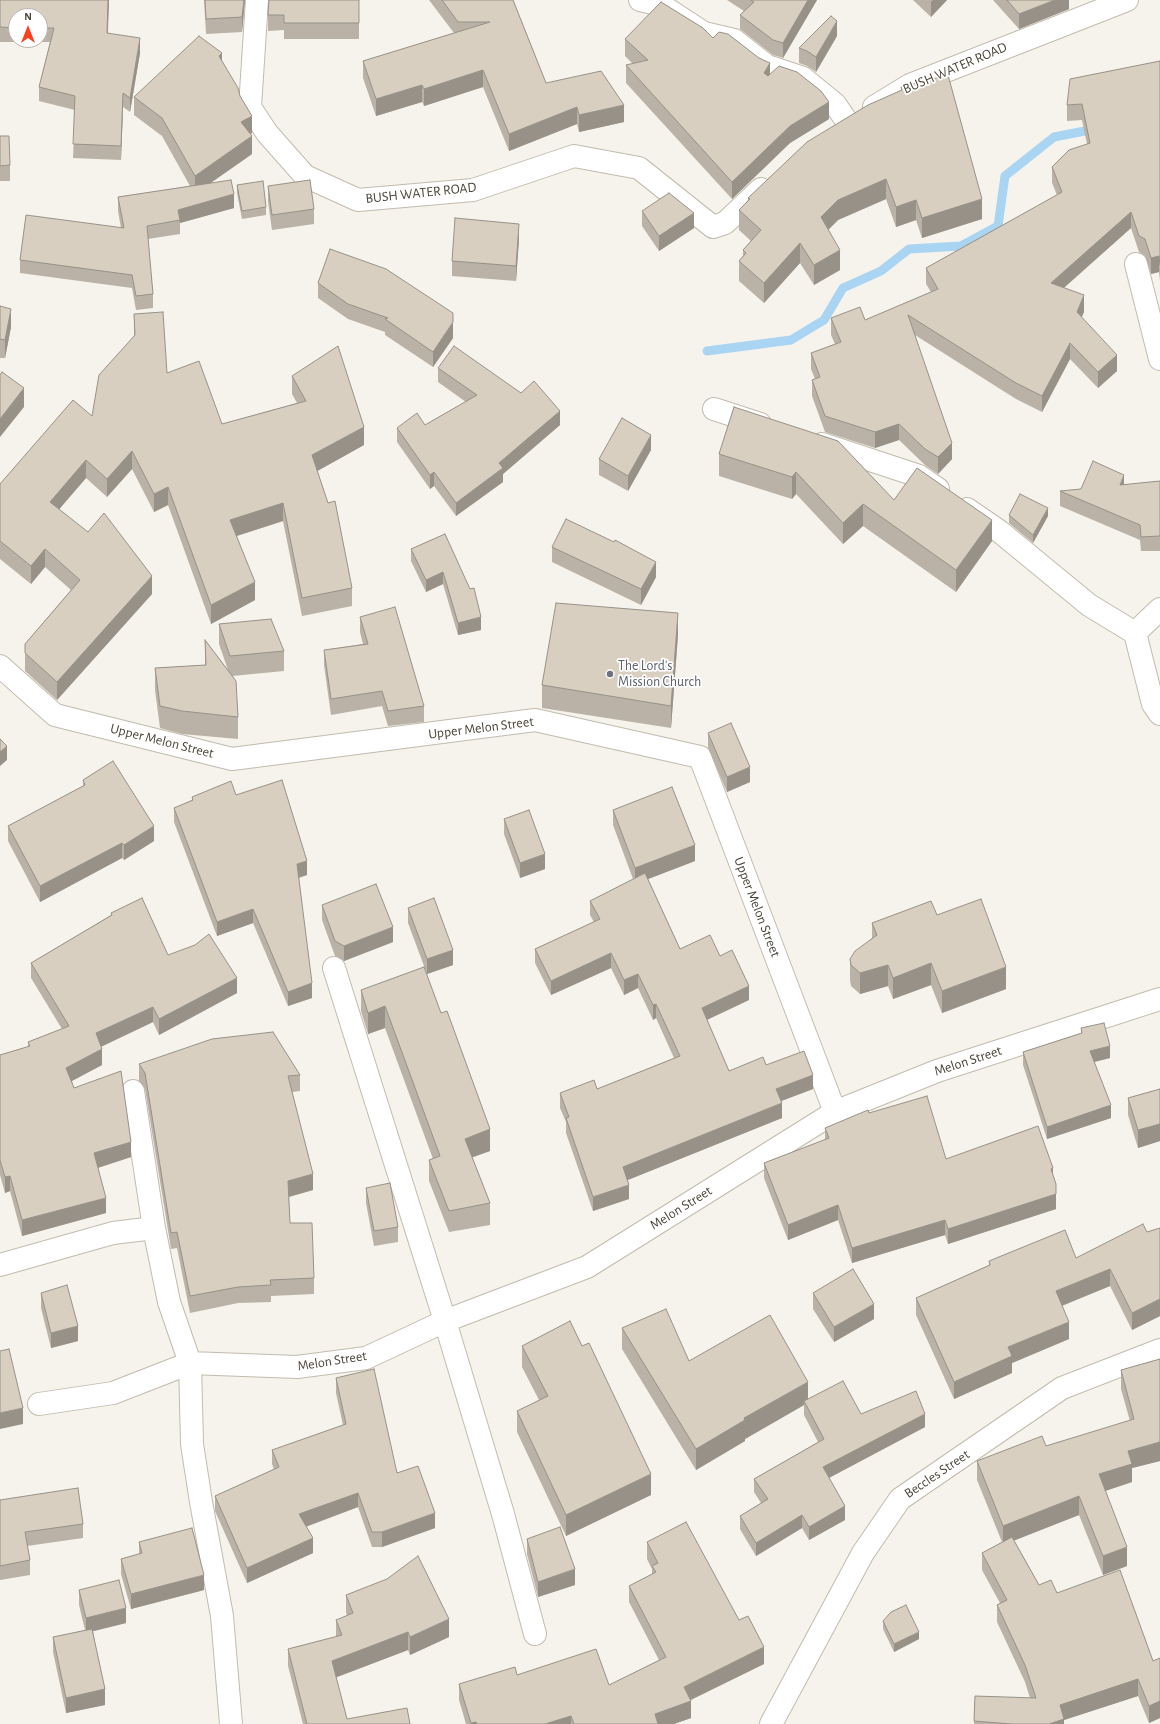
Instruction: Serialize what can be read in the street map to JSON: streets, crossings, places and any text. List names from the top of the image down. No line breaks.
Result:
{"streets":{"street":["BUSH WATER ROAD","Upper Melon Street","Melon Street","Beccles Street"]},"crossings":[["Upper Melon Street","Melon Street"]],"places":["The Lord's Mission Church"],"north":"top"}
